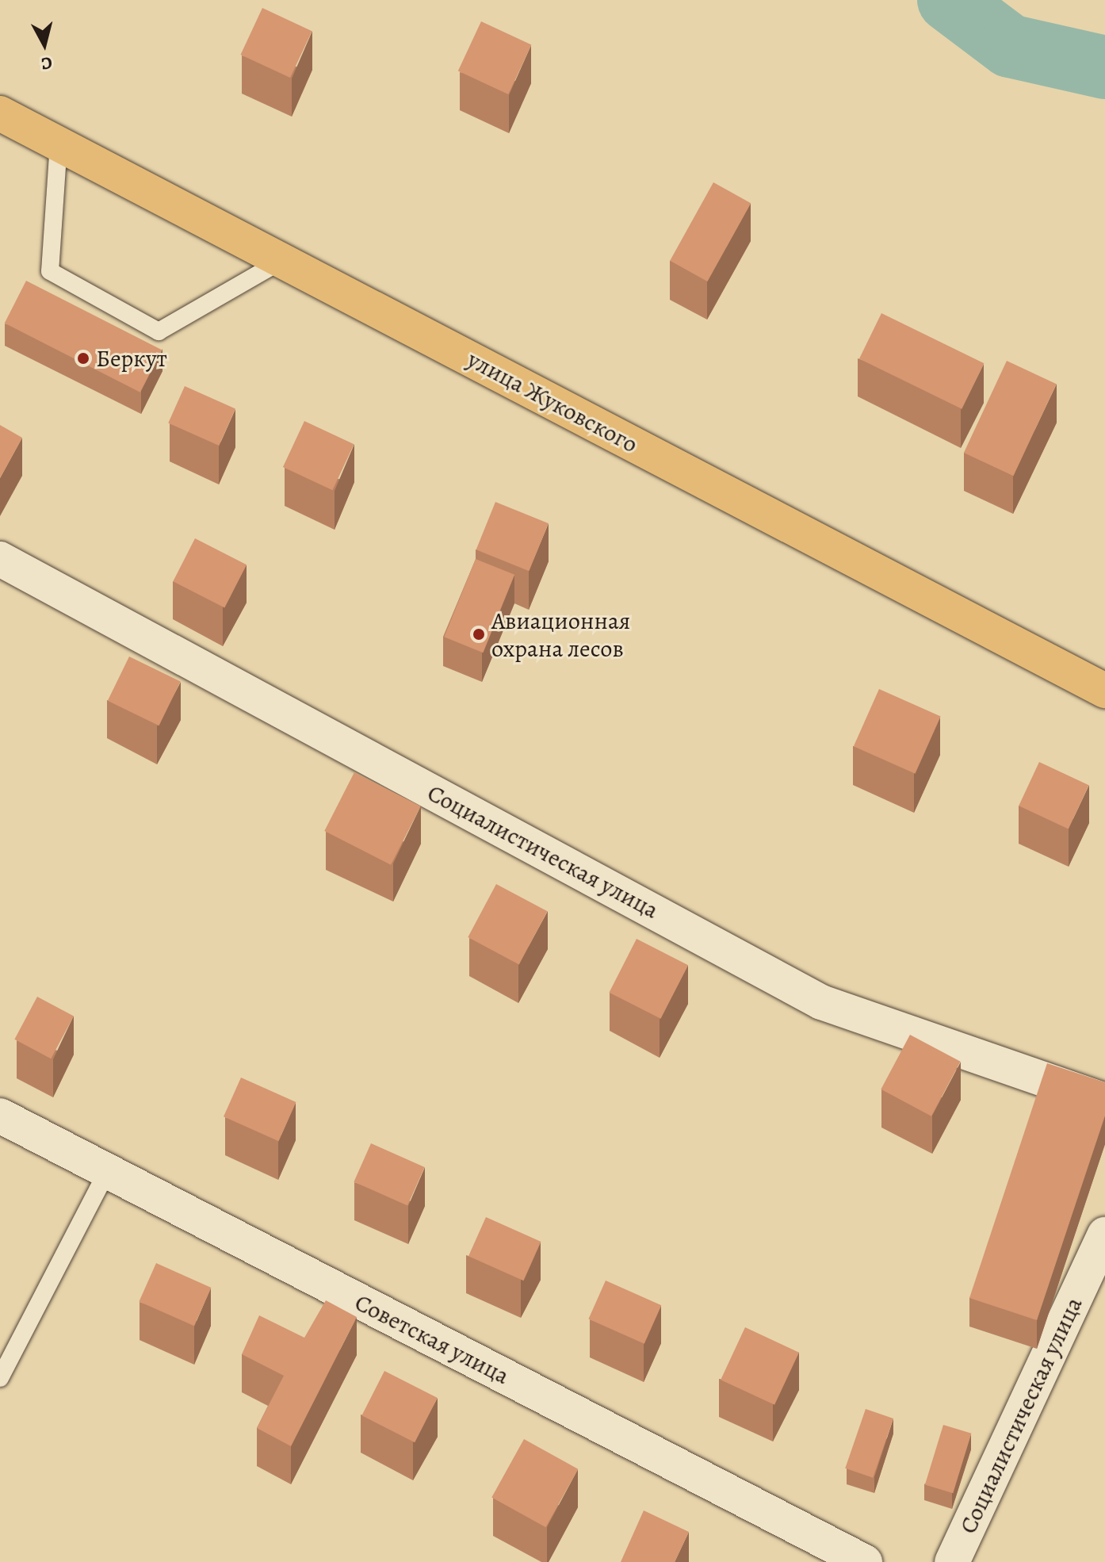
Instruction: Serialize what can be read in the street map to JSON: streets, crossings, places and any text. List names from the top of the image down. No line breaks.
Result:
{"streets":{"main road":["улица Жуковского"],"street":["Социалистическая улица","Советская улица"]},"places":["Беркут","Авиационная охрана лесов"],"north":"bottom"}
